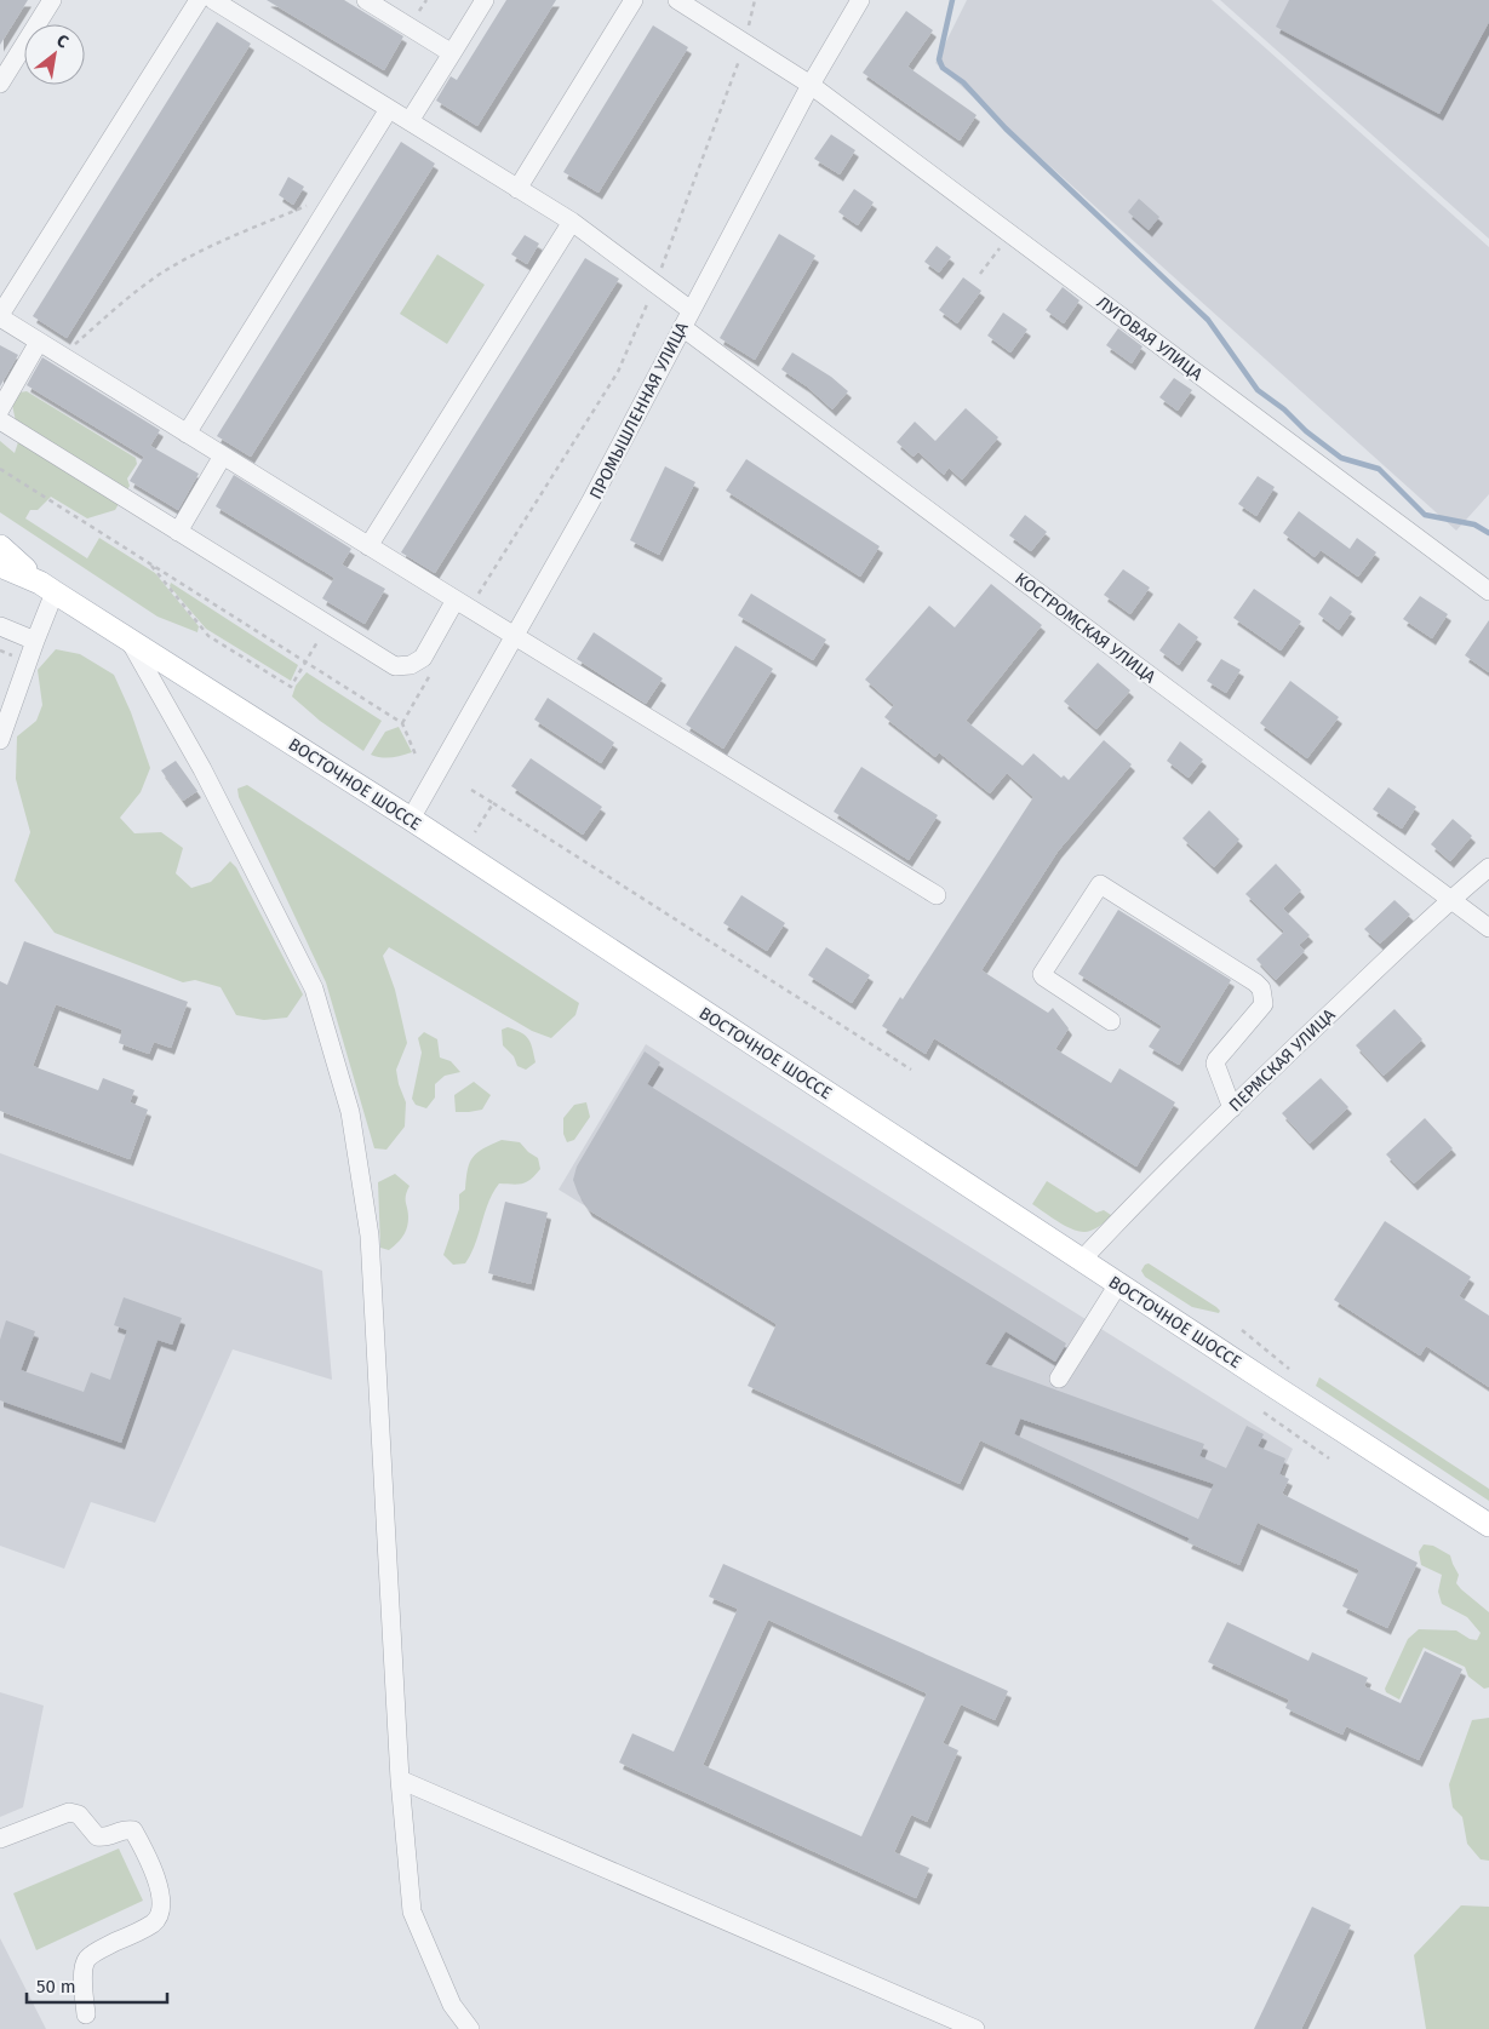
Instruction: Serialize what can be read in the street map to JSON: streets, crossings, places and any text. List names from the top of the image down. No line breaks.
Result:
{"streets":{"main road":["ВОСТОЧНОЕ ШОССЕ"],"street":["ЛУГОВАЯ УЛИЦА","ПРОМЫШЛЕННАЯ УЛИЦА","КОСТРОМСКАЯ УЛИЦА","ПЕРМСКАЯ УЛИЦА"]},"crossings":[["ЛУГОВАЯ УЛИЦА","ПРОМЫШЛЕННАЯ УЛИЦА"],["ПРОМЫШЛЕННАЯ УЛИЦА","КОСТРОМСКАЯ УЛИЦА"],["ПРОМЫШЛЕННАЯ УЛИЦА","ВОСТОЧНОЕ ШОССЕ"],["КОСТРОМСКАЯ УЛИЦА","ПЕРМСКАЯ УЛИЦА"],["ВОСТОЧНОЕ ШОССЕ","ПЕРМСКАЯ УЛИЦА"]],"scale_bar":"50 m","north":"top right"}
